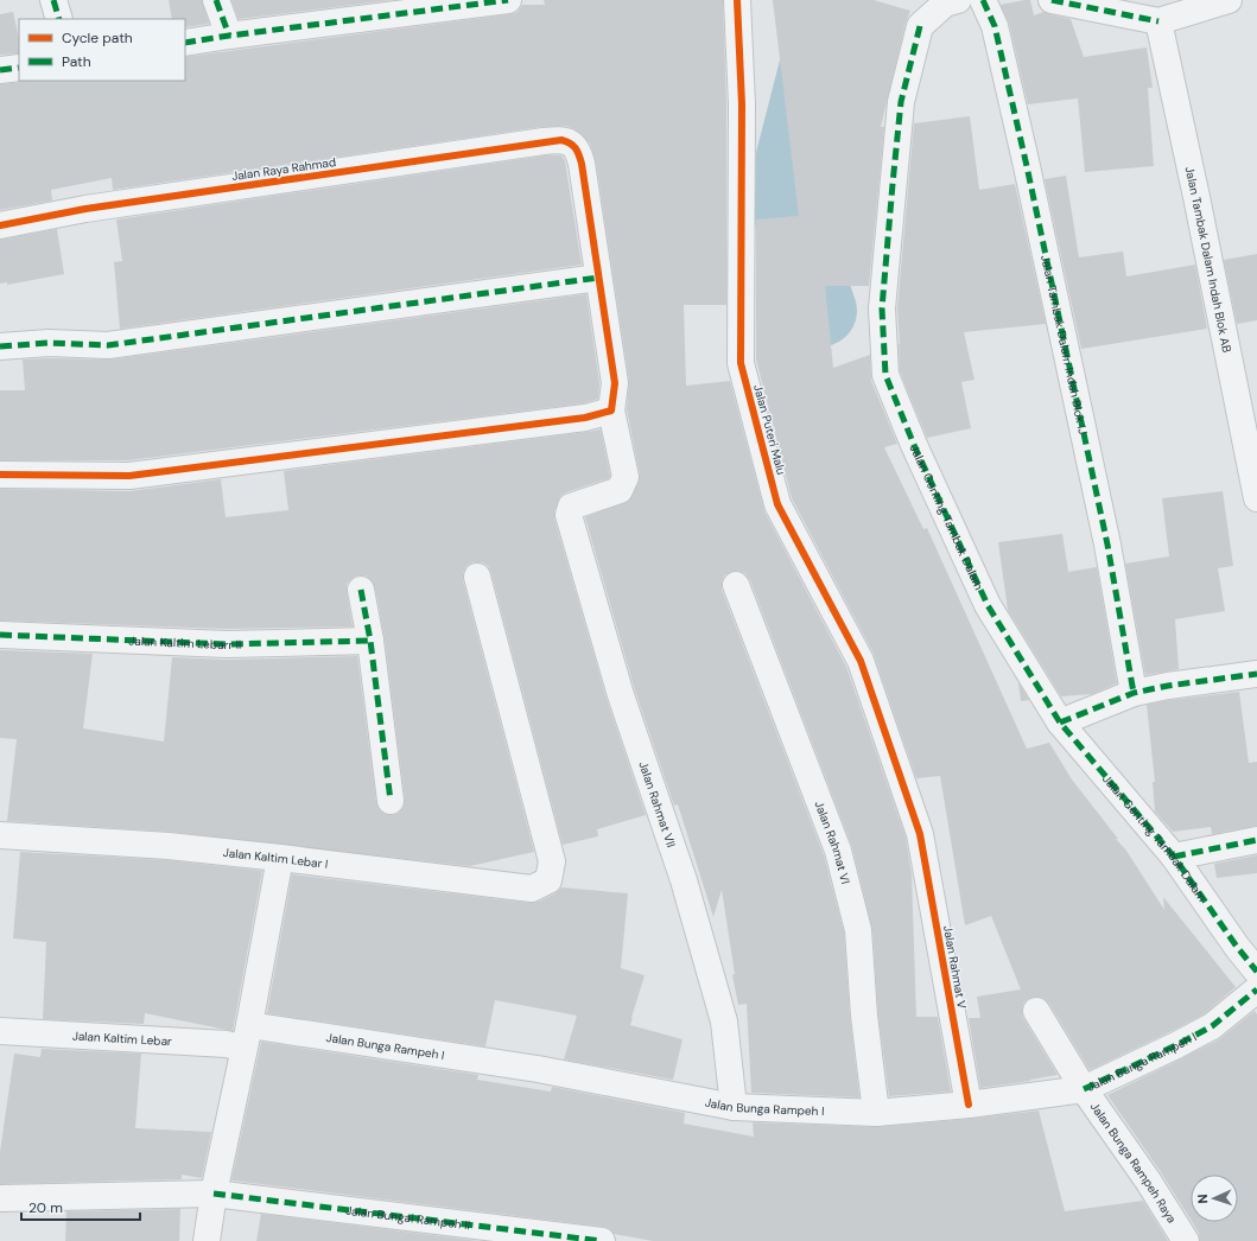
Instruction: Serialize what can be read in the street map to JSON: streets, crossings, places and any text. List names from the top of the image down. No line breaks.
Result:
{"streets":{"street":["Jalan Raya Rahmad","Jalan Tambak Dalam Indah Blok AB","Jalan Tambak Dalam Indah Blok IJ","Jalan Puteri Malu","Jalan Genting Tambak Dalam","Jalan Kaltim Lebarr II","Jalan Rahmat VII","Jalan Rahmat VI","Jalan Kaltim Lebar I","Jalan Rahmat V","Jalan Kaltim Lebar","Jalan Bunga Rampeh I","Jalan Bunga Rampeh Raya","Jalan Bungai Rampeh II"]},"crossings":[["Jalan Puteri Malu","Jalan Rahmat V"],["Jalan Rahmat VII","Jalan Bunga Rampeh I"],["Jalan Rahmat VI","Jalan Bunga Rampeh I"],["Jalan Rahmat V","Jalan Bunga Rampeh I"],["Jalan Kaltim Lebar","Jalan Bunga Rampeh I"],["Jalan Bunga Rampeh I","Jalan Bunga Rampeh Raya"]],"legend":["Cycle path","Path"],"scale_bar":"20 m","north":"left"}
